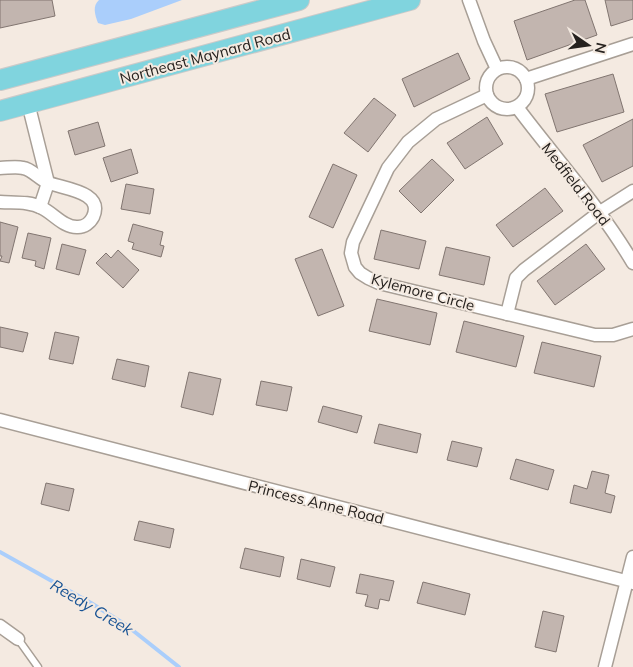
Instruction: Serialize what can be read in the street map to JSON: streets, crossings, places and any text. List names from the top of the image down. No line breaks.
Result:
{"streets":{"main road":["Northeast Maynard Road"],"street":["Medfield Road","Kylemore Circle","Princess Anne Road"]},"crossings":[["Medfield Road","Kylemore Circle"]],"water":["Reedy Creek"],"north":"right"}
